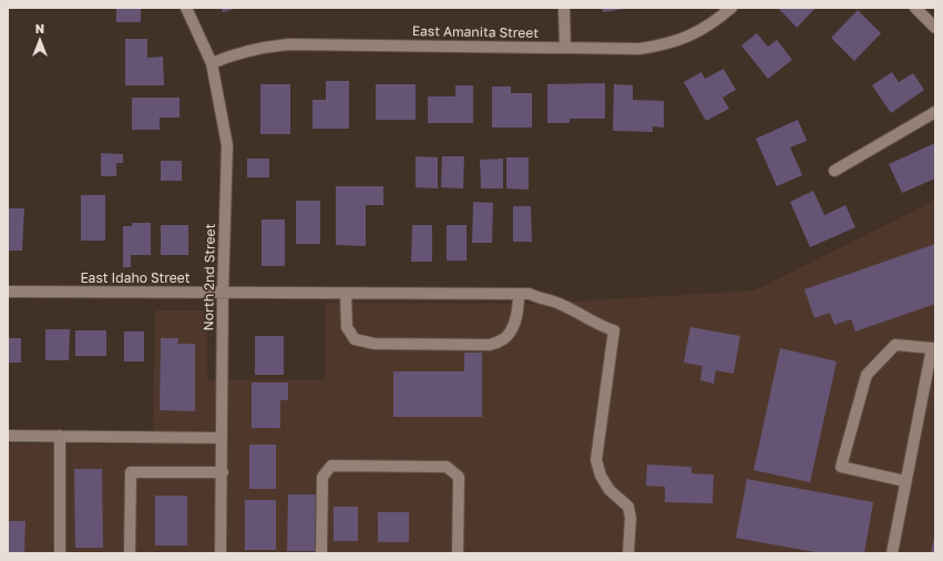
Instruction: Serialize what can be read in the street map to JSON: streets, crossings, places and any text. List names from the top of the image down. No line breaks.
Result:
{"streets":{"street":["East Amanita Street","North 2nd Street","East Idaho Street"]},"crossings":[["East Amanita Street","North 2nd Street"],["North 2nd Street","East Idaho Street"]],"north":"top"}
